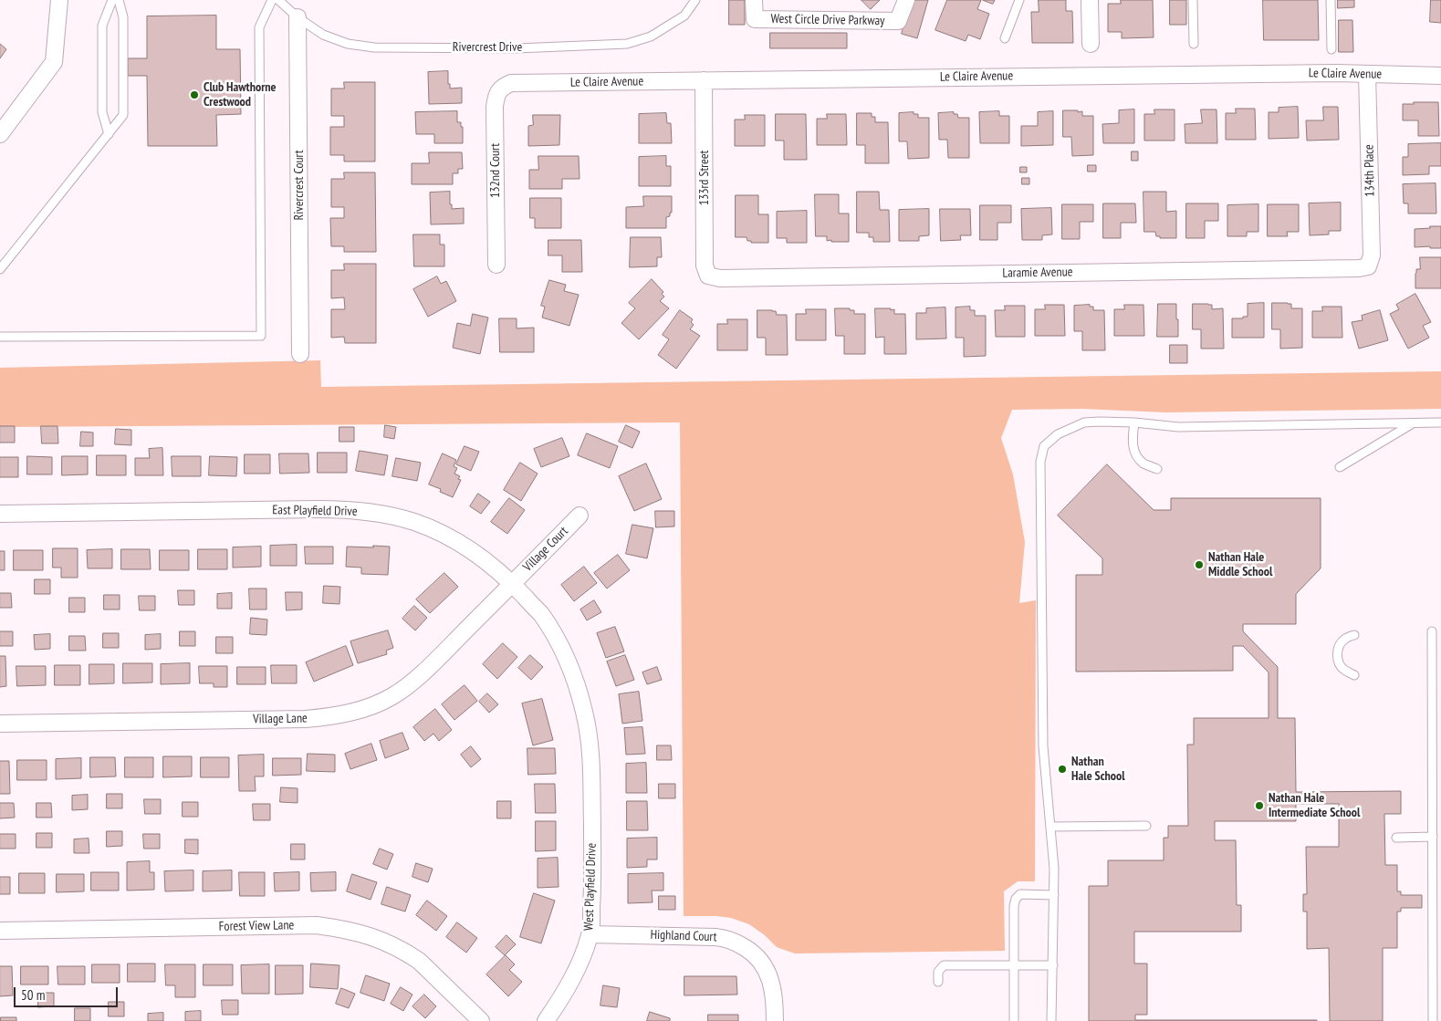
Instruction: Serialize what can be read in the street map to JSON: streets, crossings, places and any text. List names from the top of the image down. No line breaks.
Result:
{"streets":{"street":["West Circle Drive Parkway","Le Claire Avenue","132nd Court","134th Place","133rd Street","Rivercrest Court","Laramie Avenue","East Playfield Drive","Village Court","Village Lane","West Playfield Drive","Forest View Lane","Highland Court"],"lane":["Rivercrest Drive"]},"crossings":[["Rivercrest Drive","Rivercrest Court"],["Le Claire Avenue","132nd Court"],["Le Claire Avenue","134th Place"],["Le Claire Avenue","133rd Street"],["134th Place","Laramie Avenue"],["133rd Street","Laramie Avenue"],["East Playfield Drive","Village Court"],["East Playfield Drive","Village Lane"],["East Playfield Drive","West Playfield Drive"],["Village Court","Village Lane"],["West Playfield Drive","Highland Court"]],"places":["Club Hawthorne Crestwood","Nathan Hale Middle School","Nathan Hale School","Nathan Hale Intermediate School"],"scale_bar":"50 m"}
